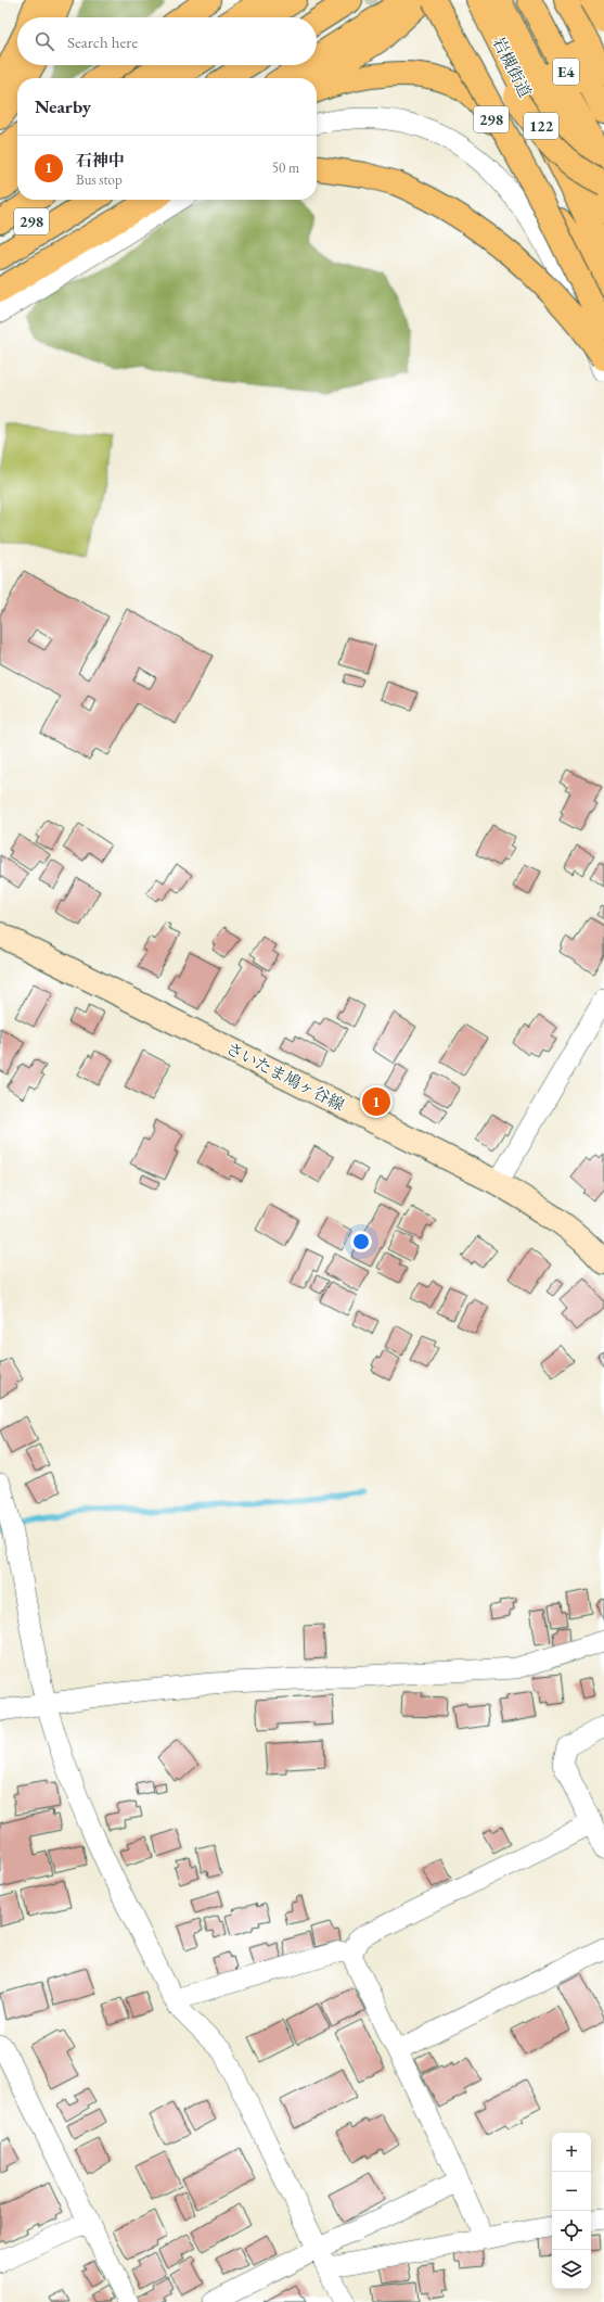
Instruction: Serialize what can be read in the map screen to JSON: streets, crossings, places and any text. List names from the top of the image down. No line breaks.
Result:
{"streets":{"highway":["岩槻街道","E4","298","122"],"main road":["さいたま鳩ヶ谷線"]},"page":{"search":"Search here","heading":"Nearby","list":[{"mark":"1","name":"石神中","note":"Bus stop","value":"50 m"}],"pins":"1","map_buttons":["+","−"]}}
